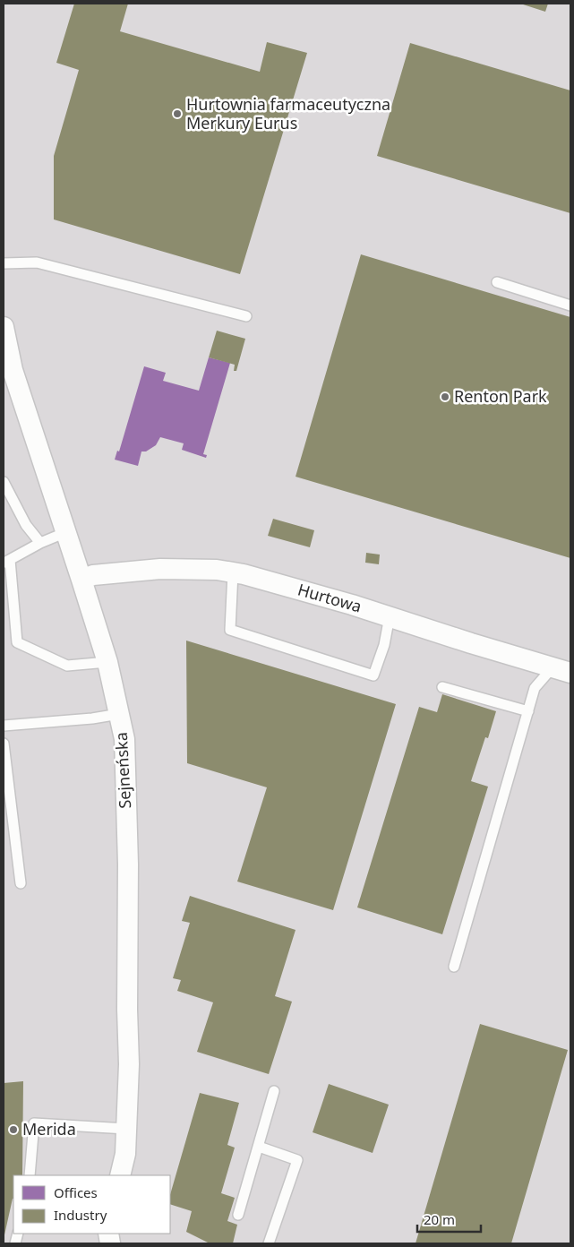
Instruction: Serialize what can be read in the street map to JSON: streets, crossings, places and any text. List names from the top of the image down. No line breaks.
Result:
{"streets":{"street":["Hurtowa","Sejneńska"]},"crossings":[["Hurtowa","Sejneńska"]],"places":["Hurtownia farmaceutyczna Merkury Eurus","Renton Park","Merida"],"legend":["Offices","Industry"],"scale_bar":"20 m"}
